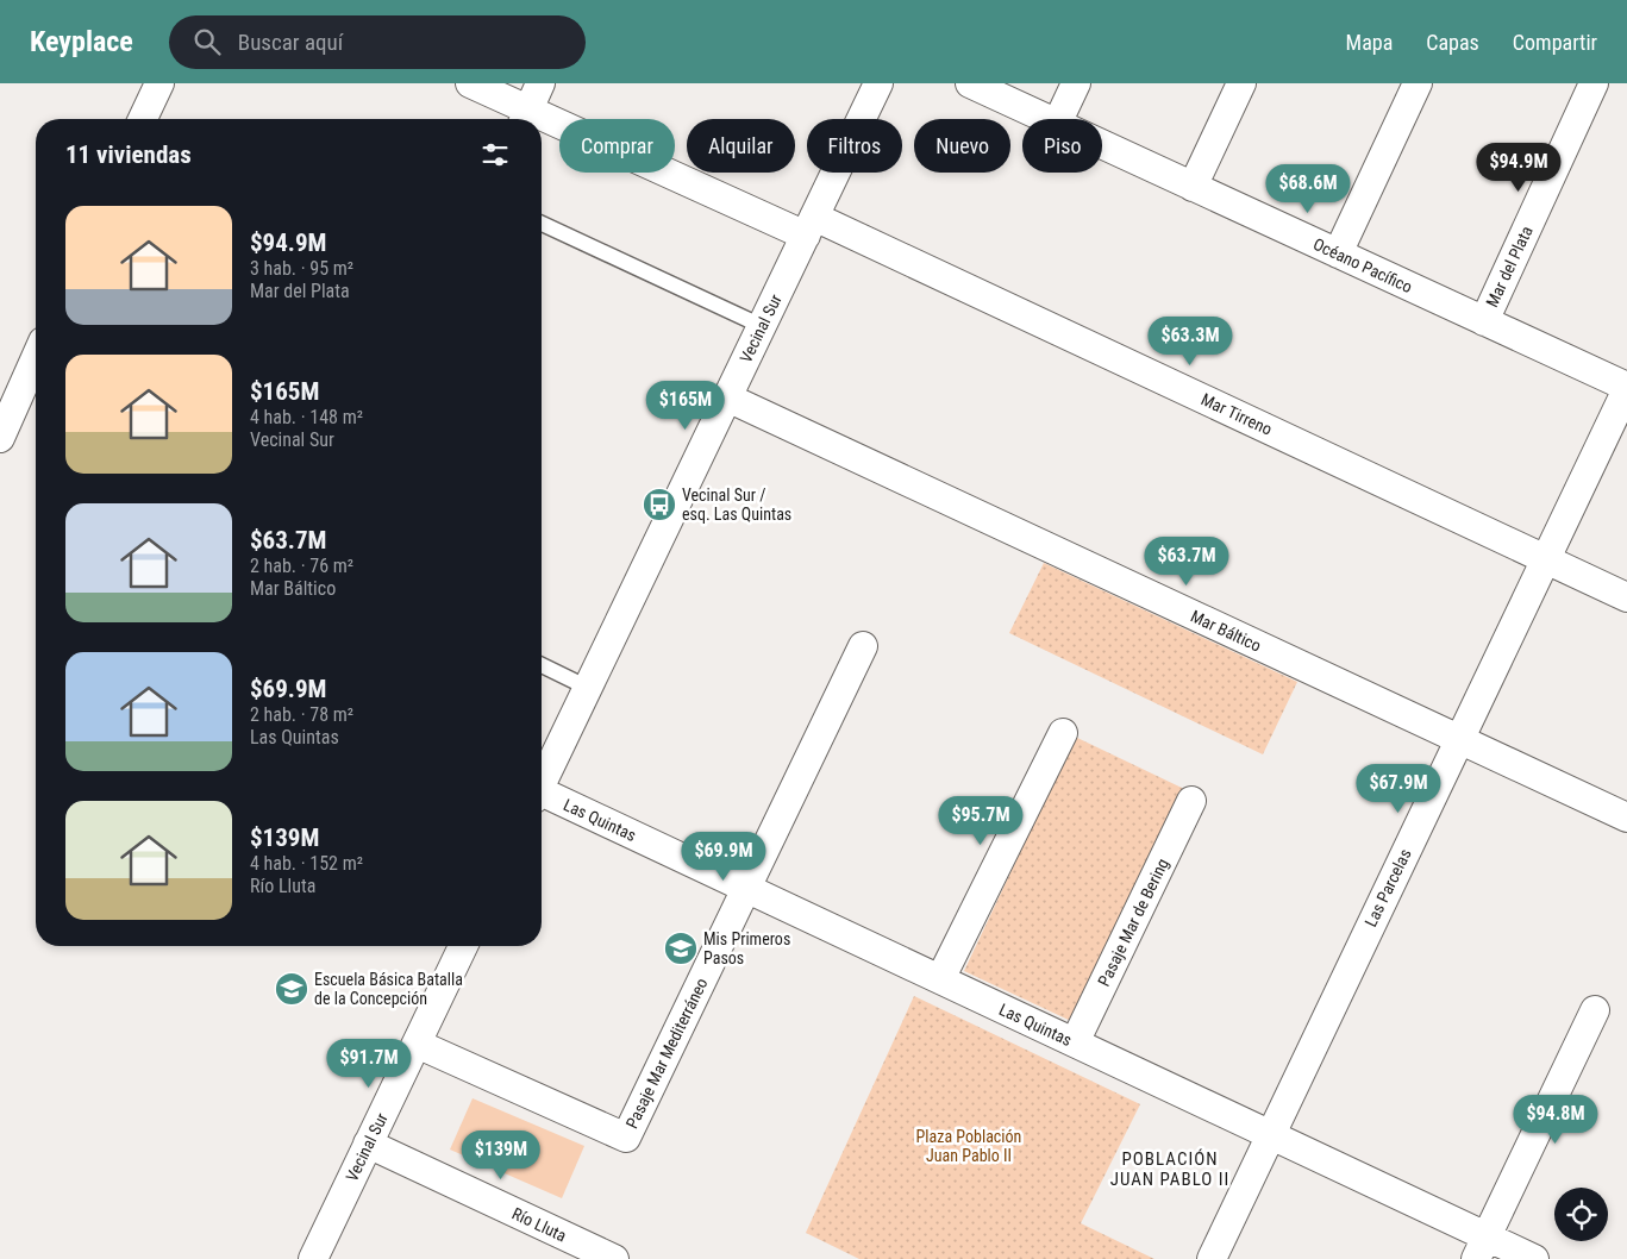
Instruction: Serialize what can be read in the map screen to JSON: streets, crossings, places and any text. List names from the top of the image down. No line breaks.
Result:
{"streets":{"street":["Océano Pacífico","Mar del Plata","Vecinal Sur","Mar Tirreno","Mar Báltico","Las Quintas","Las Parcelas","Pasaje Mar de Bering","Pasaje Mar Mediterráneo","Río Lluta"]},"crossings":[["Océano Pacífico","Mar del Plata"],["Océano Pacífico","Las Parcelas"],["Vecinal Sur","Mar Tirreno"],["Vecinal Sur","Mar Báltico"],["Vecinal Sur","Pasaje Mar Mediterráneo"],["Vecinal Sur","Río Lluta"],["Mar Tirreno","Las Parcelas"],["Mar Báltico","Las Parcelas"],["Las Quintas","Las Parcelas"],["Las Quintas","Pasaje Mar de Bering"],["Las Quintas","Pasaje Mar Mediterráneo"]],"districts":["POBLACIÓN JUAN PABLO II"],"parks":["Plaza Población Juan Pablo II"],"places":{"bus stop":["Vecinal Sur / esq. Las Quintas"],"school or university":["Mis Primeros Pasos","Escuela Básica Batalla de la Concepción"]},"page":{"header":"Keyplace","search":"Buscar aquí","nav":["Mapa","Capas","Compartir"],"chip":["Comprar","Alquilar","Filtros","Nuevo","Piso"],"heading":"11 viviendas","price":["$94.9M","$68.6M","$63.3M","$165M","$63.7M","$67.9M","$95.7M","$69.9M","$91.7M","$94.8M","$139M"],"list":[{"name":"$94.9M","note":"3 hab. · 95 m² · Mar del Plata"},{"name":"$165M","note":"4 hab. · 148 m² · Vecinal Sur"},{"name":"$63.7M","note":"2 hab. · 76 m² · Mar Báltico"},{"name":"$69.9M","note":"2 hab. · 78 m² · Las Quintas"},{"name":"$139M","note":"4 hab. · 152 m² · Río Lluta"}]}}
